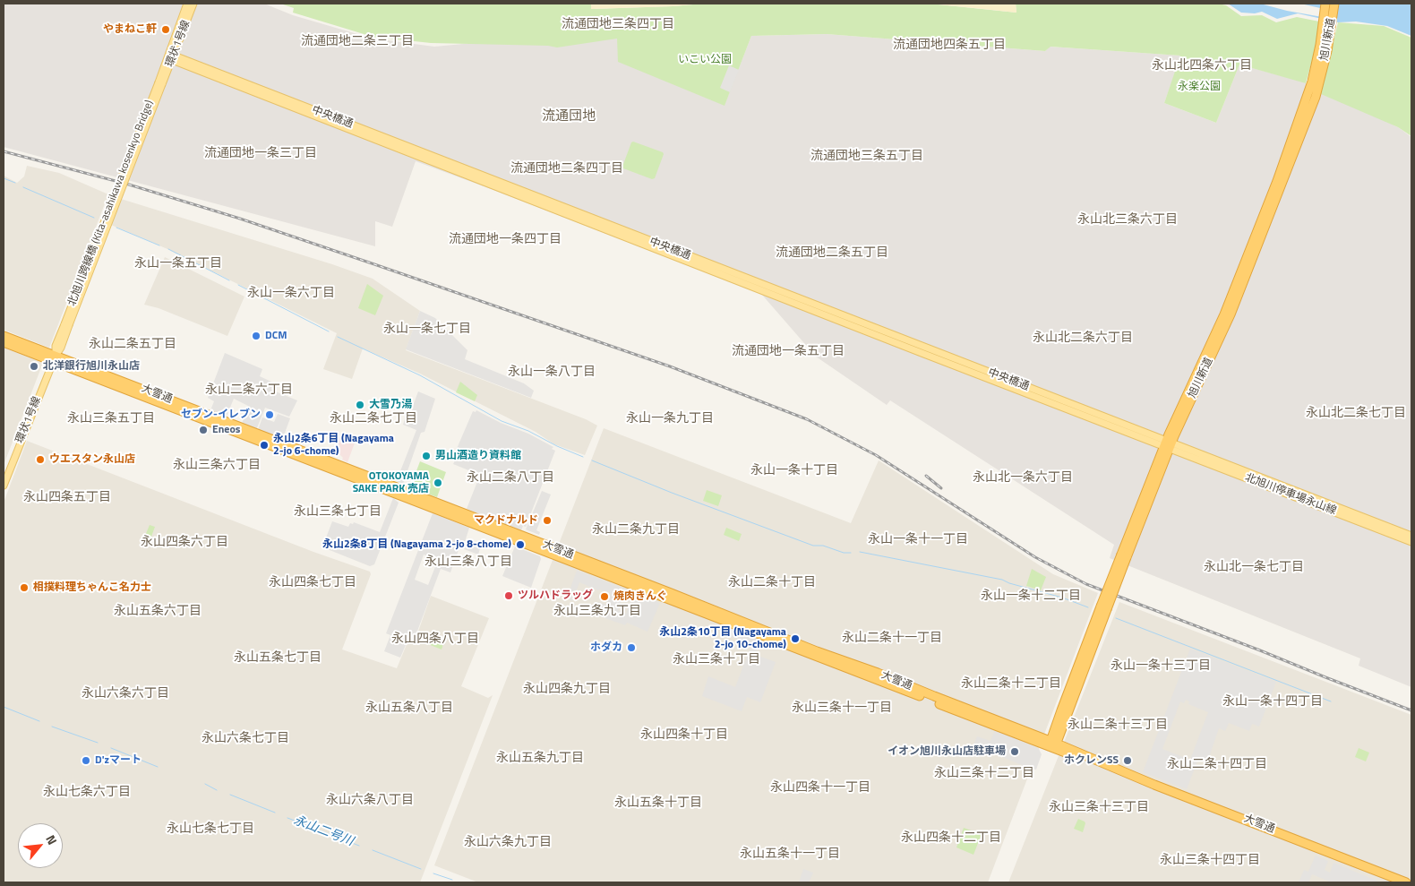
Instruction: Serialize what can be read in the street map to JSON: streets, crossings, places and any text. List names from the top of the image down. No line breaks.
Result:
{"streets":{"highway":["旭川新道","大雪通"],"main road":["環状1号線","中央橋通","北旭川跨線橋 (Kita-asahikawa kosenkyo Bridge)","北旭川停車場永山線"]},"crossings":[["旭川新道","中央橋通"],["旭川新道","大雪通"],["旭川新道","北旭川停車場永山線"],["環状1号線","中央橋通"],["環状1号線","北旭川跨線橋 (Kita-asahikawa kosenkyo Bridge)"],["環状1号線","大雪通"],["中央橋通","北旭川停車場永山線"]],"districts":["流通団地三条四丁目","流通団地二条三丁目","流通団地四条五丁目","永山北四条六丁目","流通団地","流通団地一条三丁目","流通団地三条五丁目","流通団地二条四丁目","永山北三条六丁目","流通団地一条四丁目","流通団地二条五丁目","永山一条五丁目","永山一条六丁目","永山一条七丁目","永山北二条六丁目","永山二条五丁目","流通団地一条五丁目","永山一条八丁目","永山二条六丁目","永山北二条七丁目","永山三条五丁目","永山二条七丁目","永山一条九丁目","永山三条六丁目","永山一条十丁目","永山二条八丁目","永山北一条六丁目","永山四条五丁目","永山三条七丁目","永山二条九丁目","永山一条十一丁目","永山四条六丁目","永山三条八丁目","永山北一条七丁目","永山四条七丁目","永山二条十丁目","永山一条十二丁目","永山五条六丁目","永山三条九丁目","永山二条十一丁目","永山四条八丁目","永山五条七丁目","永山三条十丁目","永山一条十三丁目","永山二条十二丁目","永山四条九丁目","永山六条六丁目","永山一条十四丁目","永山五条八丁目","永山三条十一丁目","永山二条十三丁目","永山四条十丁目","永山六条七丁目","永山五条九丁目","永山二条十四丁目","永山三条十二丁目","永山四条十一丁目","永山七条六丁目","永山六条八丁目","永山五条十丁目","永山三条十三丁目","永山七条七丁目","永山四条十二丁目","永山六条九丁目","永山五条十一丁目","永山三条十四丁目"],"water":["永山二号川"],"parks":["いこい公園","永楽公園"],"places":["やまねこ軒","DCM","北洋銀行旭川永山店","大雪乃湯","セブン-イレブン","Eneos","永山2条6丁目 (Nagayama 2-jo 6-chome)","男山酒造り資料館","ウエスタン永山店","OTOKOYAMA SAKE PARK 売店","マクドナルド","永山2条8丁目 (Nagayama 2-jo 8-chome)","相撲料理ちゃんこ名力士","ツルハドラッグ","焼肉きんぐ","永山2条10丁目 (Nagayama 2-jo 10-chome)","ホダカ","イオン旭川永山店駐車場","D'zマート","ホクレンSS"],"north":"top right"}
